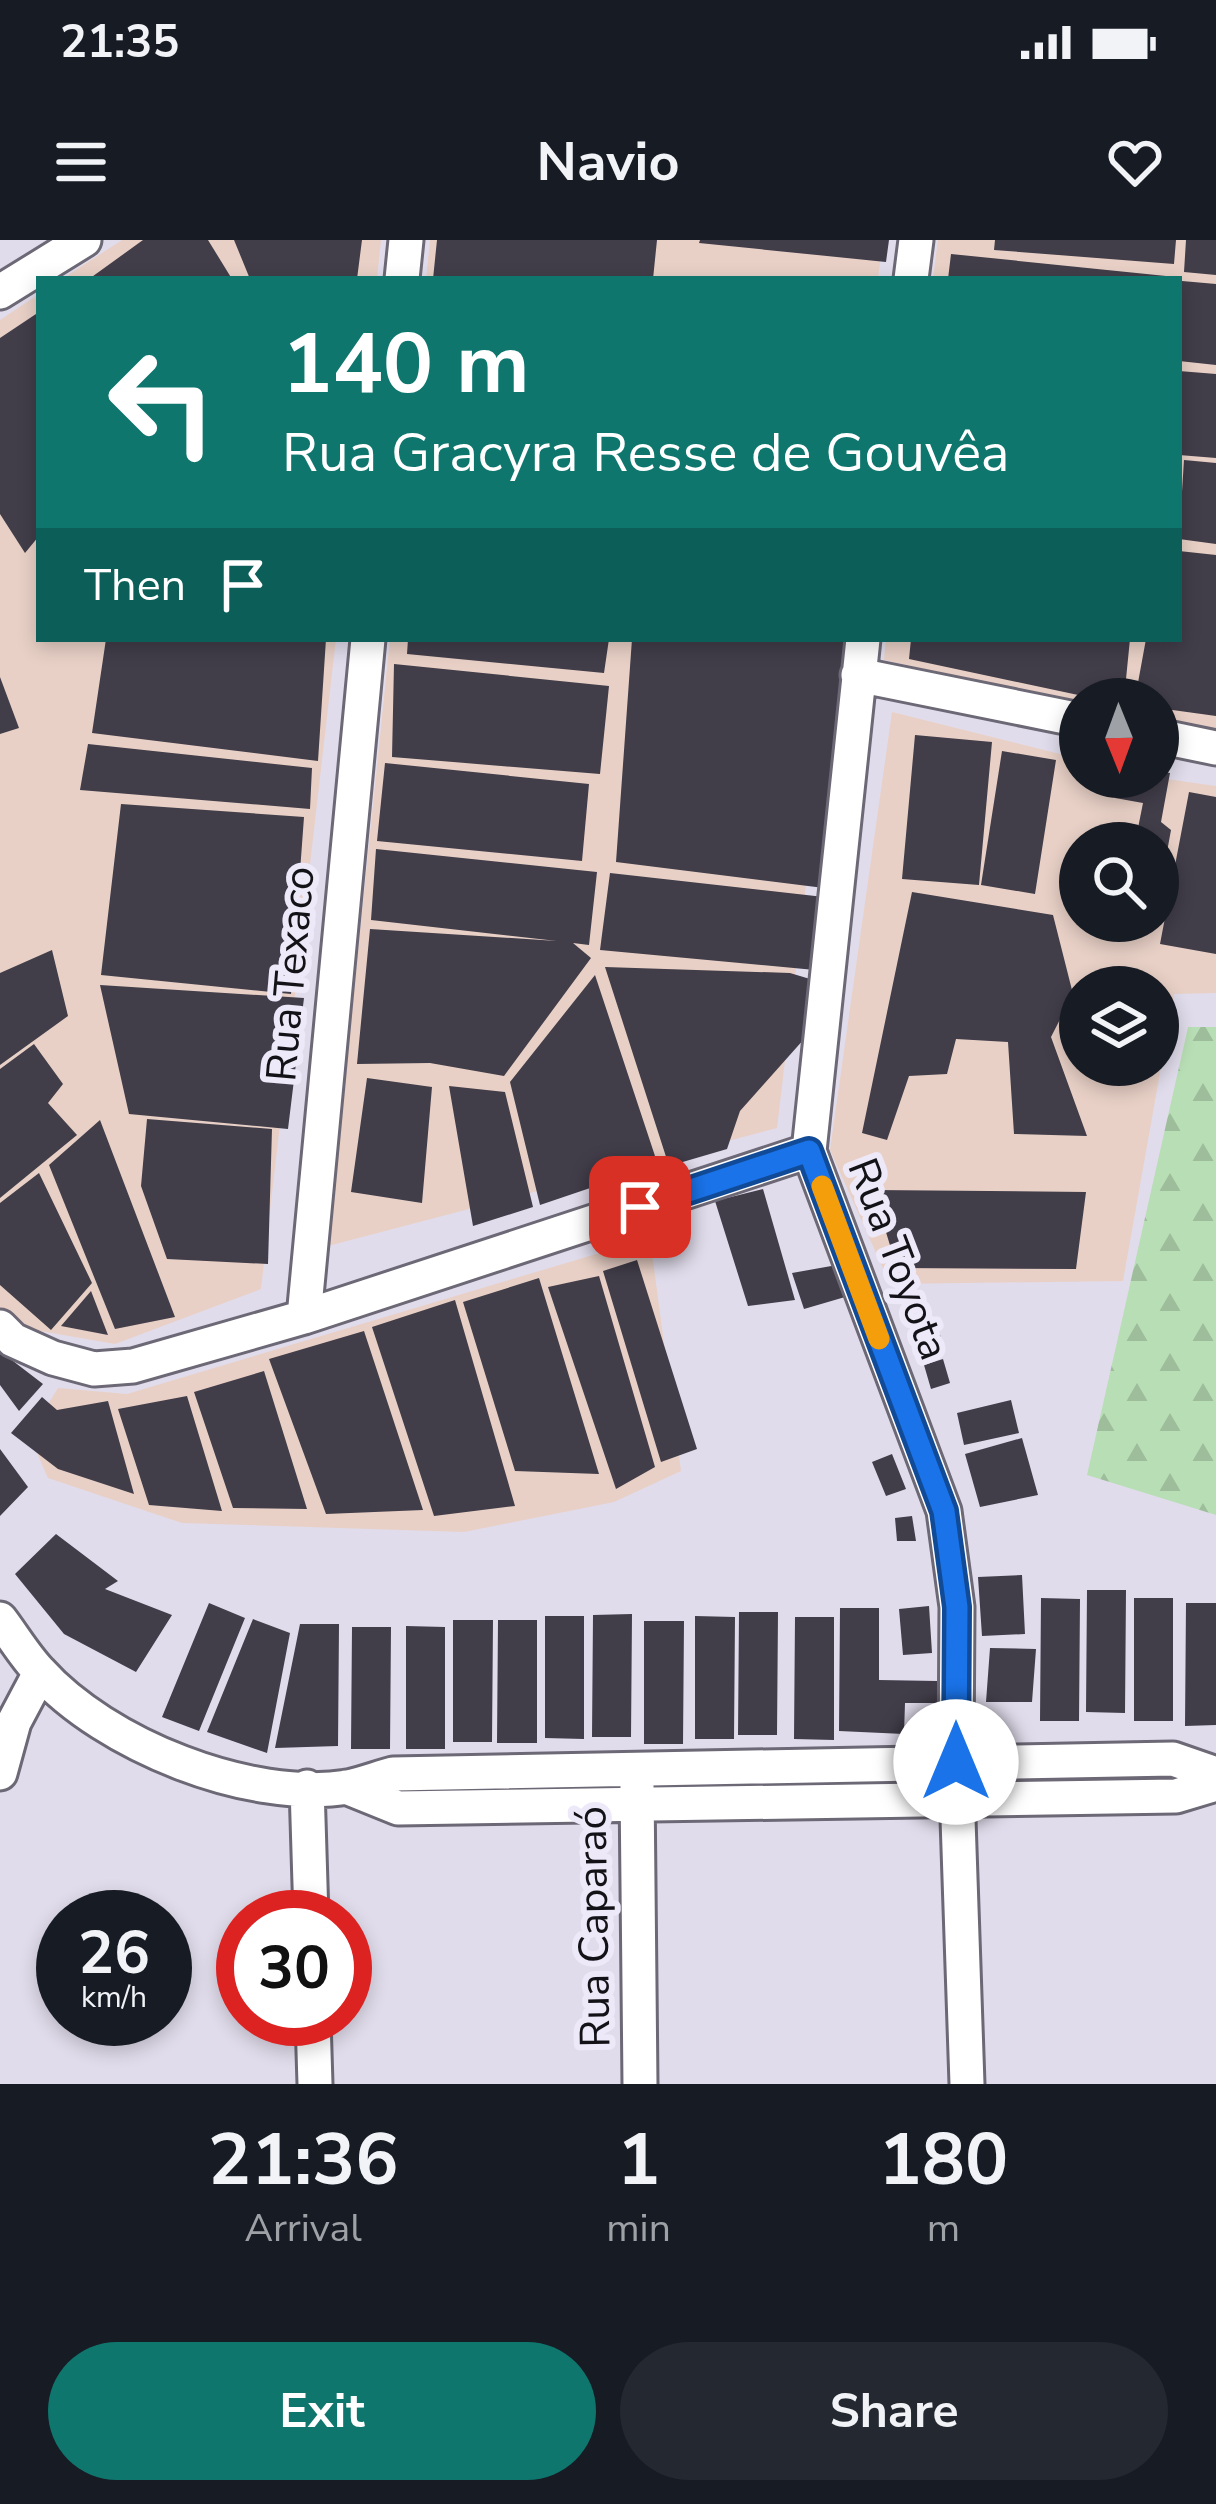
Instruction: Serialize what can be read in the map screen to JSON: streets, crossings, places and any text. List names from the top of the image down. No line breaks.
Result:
{"streets":{"street":["Rua Texaco","Rua Toyota","Rua Caparaó"]},"north":"bottom","page":{"status":"21:35","header":"Navio","turn":["140 m","Rua Gracyra Resse de Gouvêa"],"then":"Then","speed":"26 km/h","limit":"30","eta":["21:36","Arrival","1","min","180","m"],"buttons":["Exit","Share"]}}
